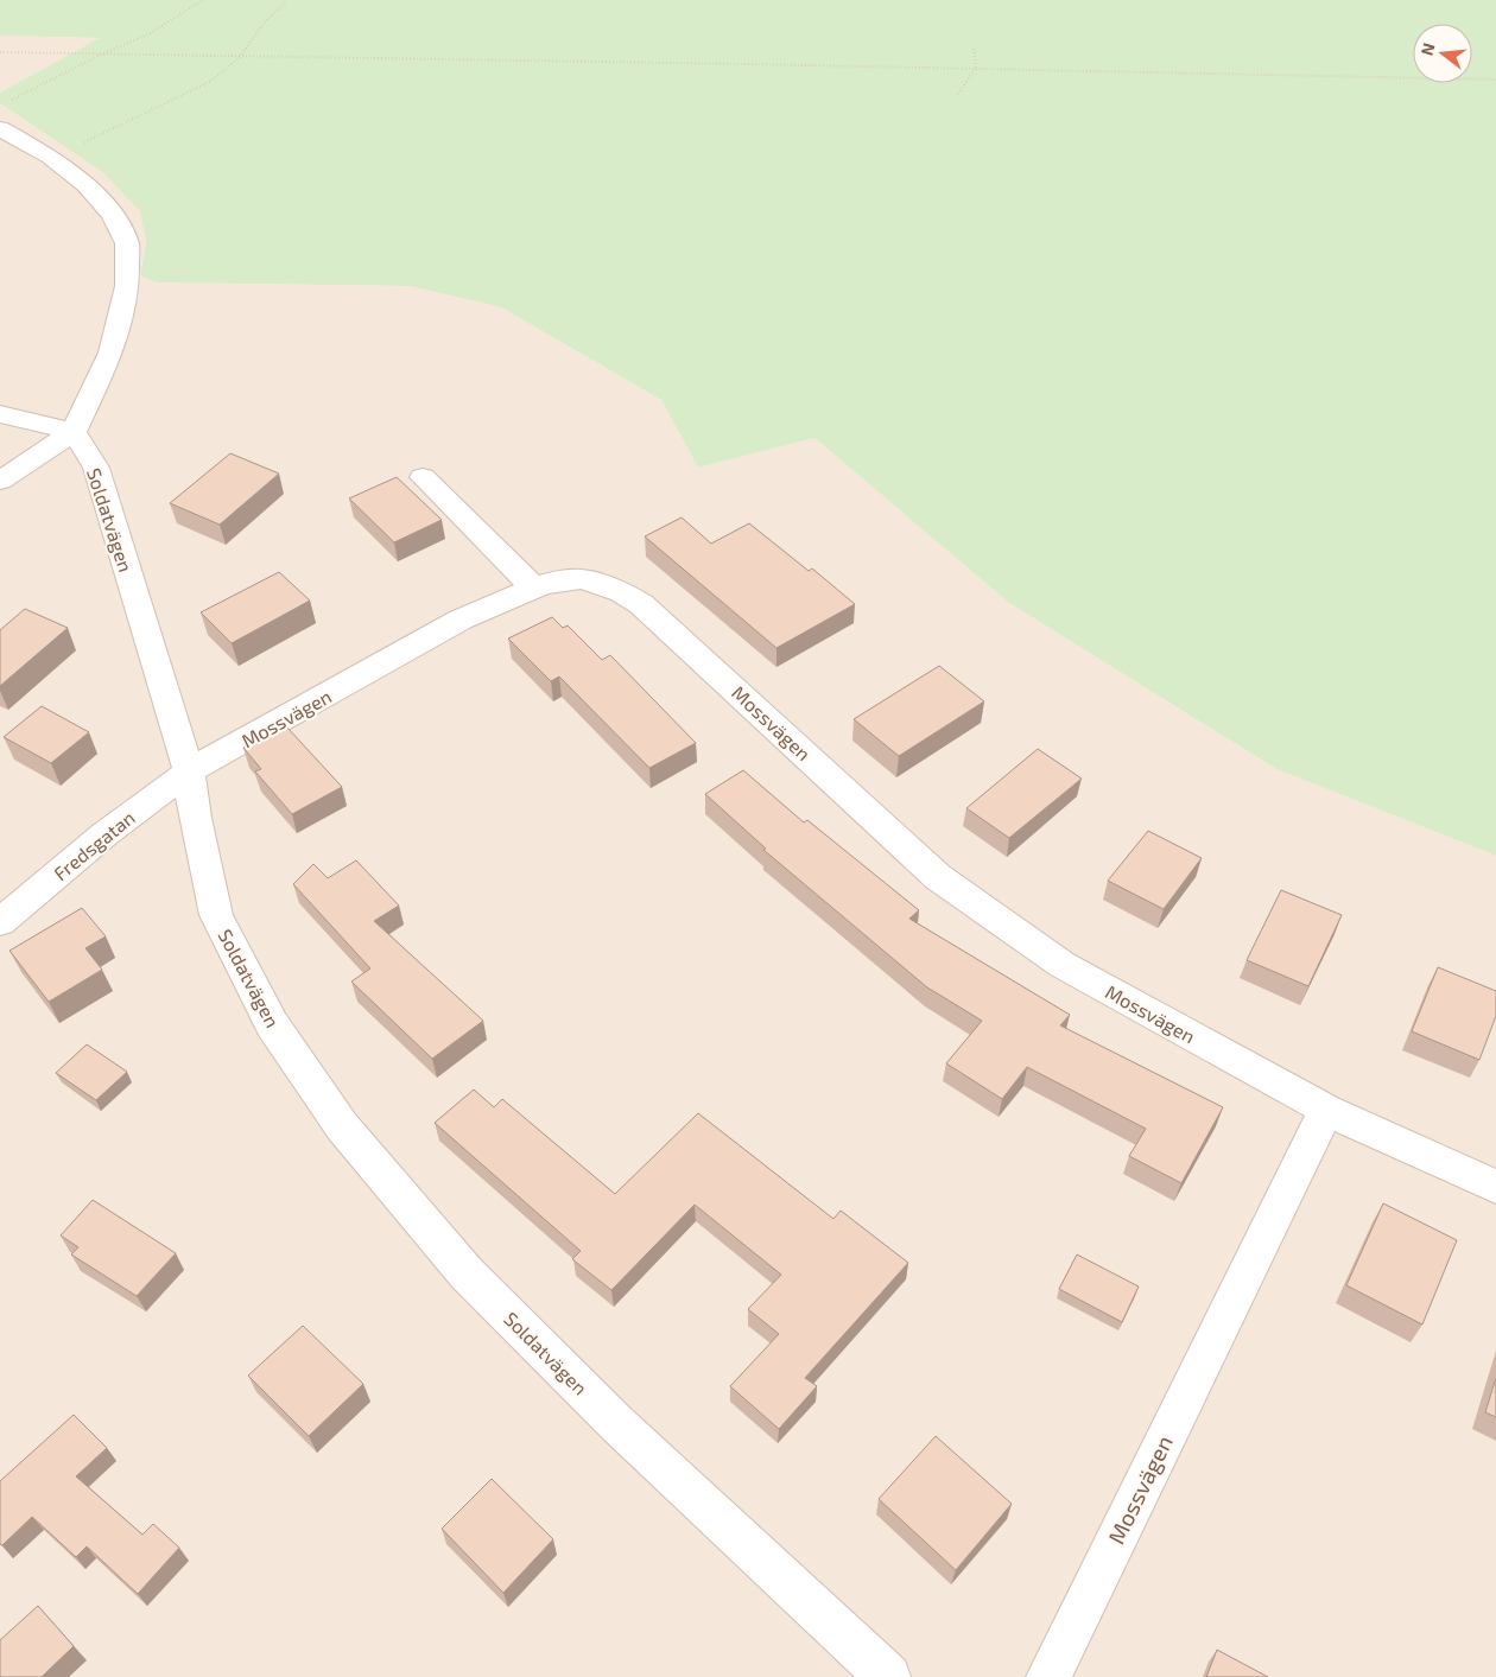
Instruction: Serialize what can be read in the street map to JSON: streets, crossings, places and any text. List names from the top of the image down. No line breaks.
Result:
{"streets":{"street":["Soldatvägen","Mossvägen","Fredsgatan"]},"crossings":[["Soldatvägen","Mossvägen"],["Soldatvägen","Fredsgatan"],["Mossvägen","Fredsgatan"]],"north":"left"}
